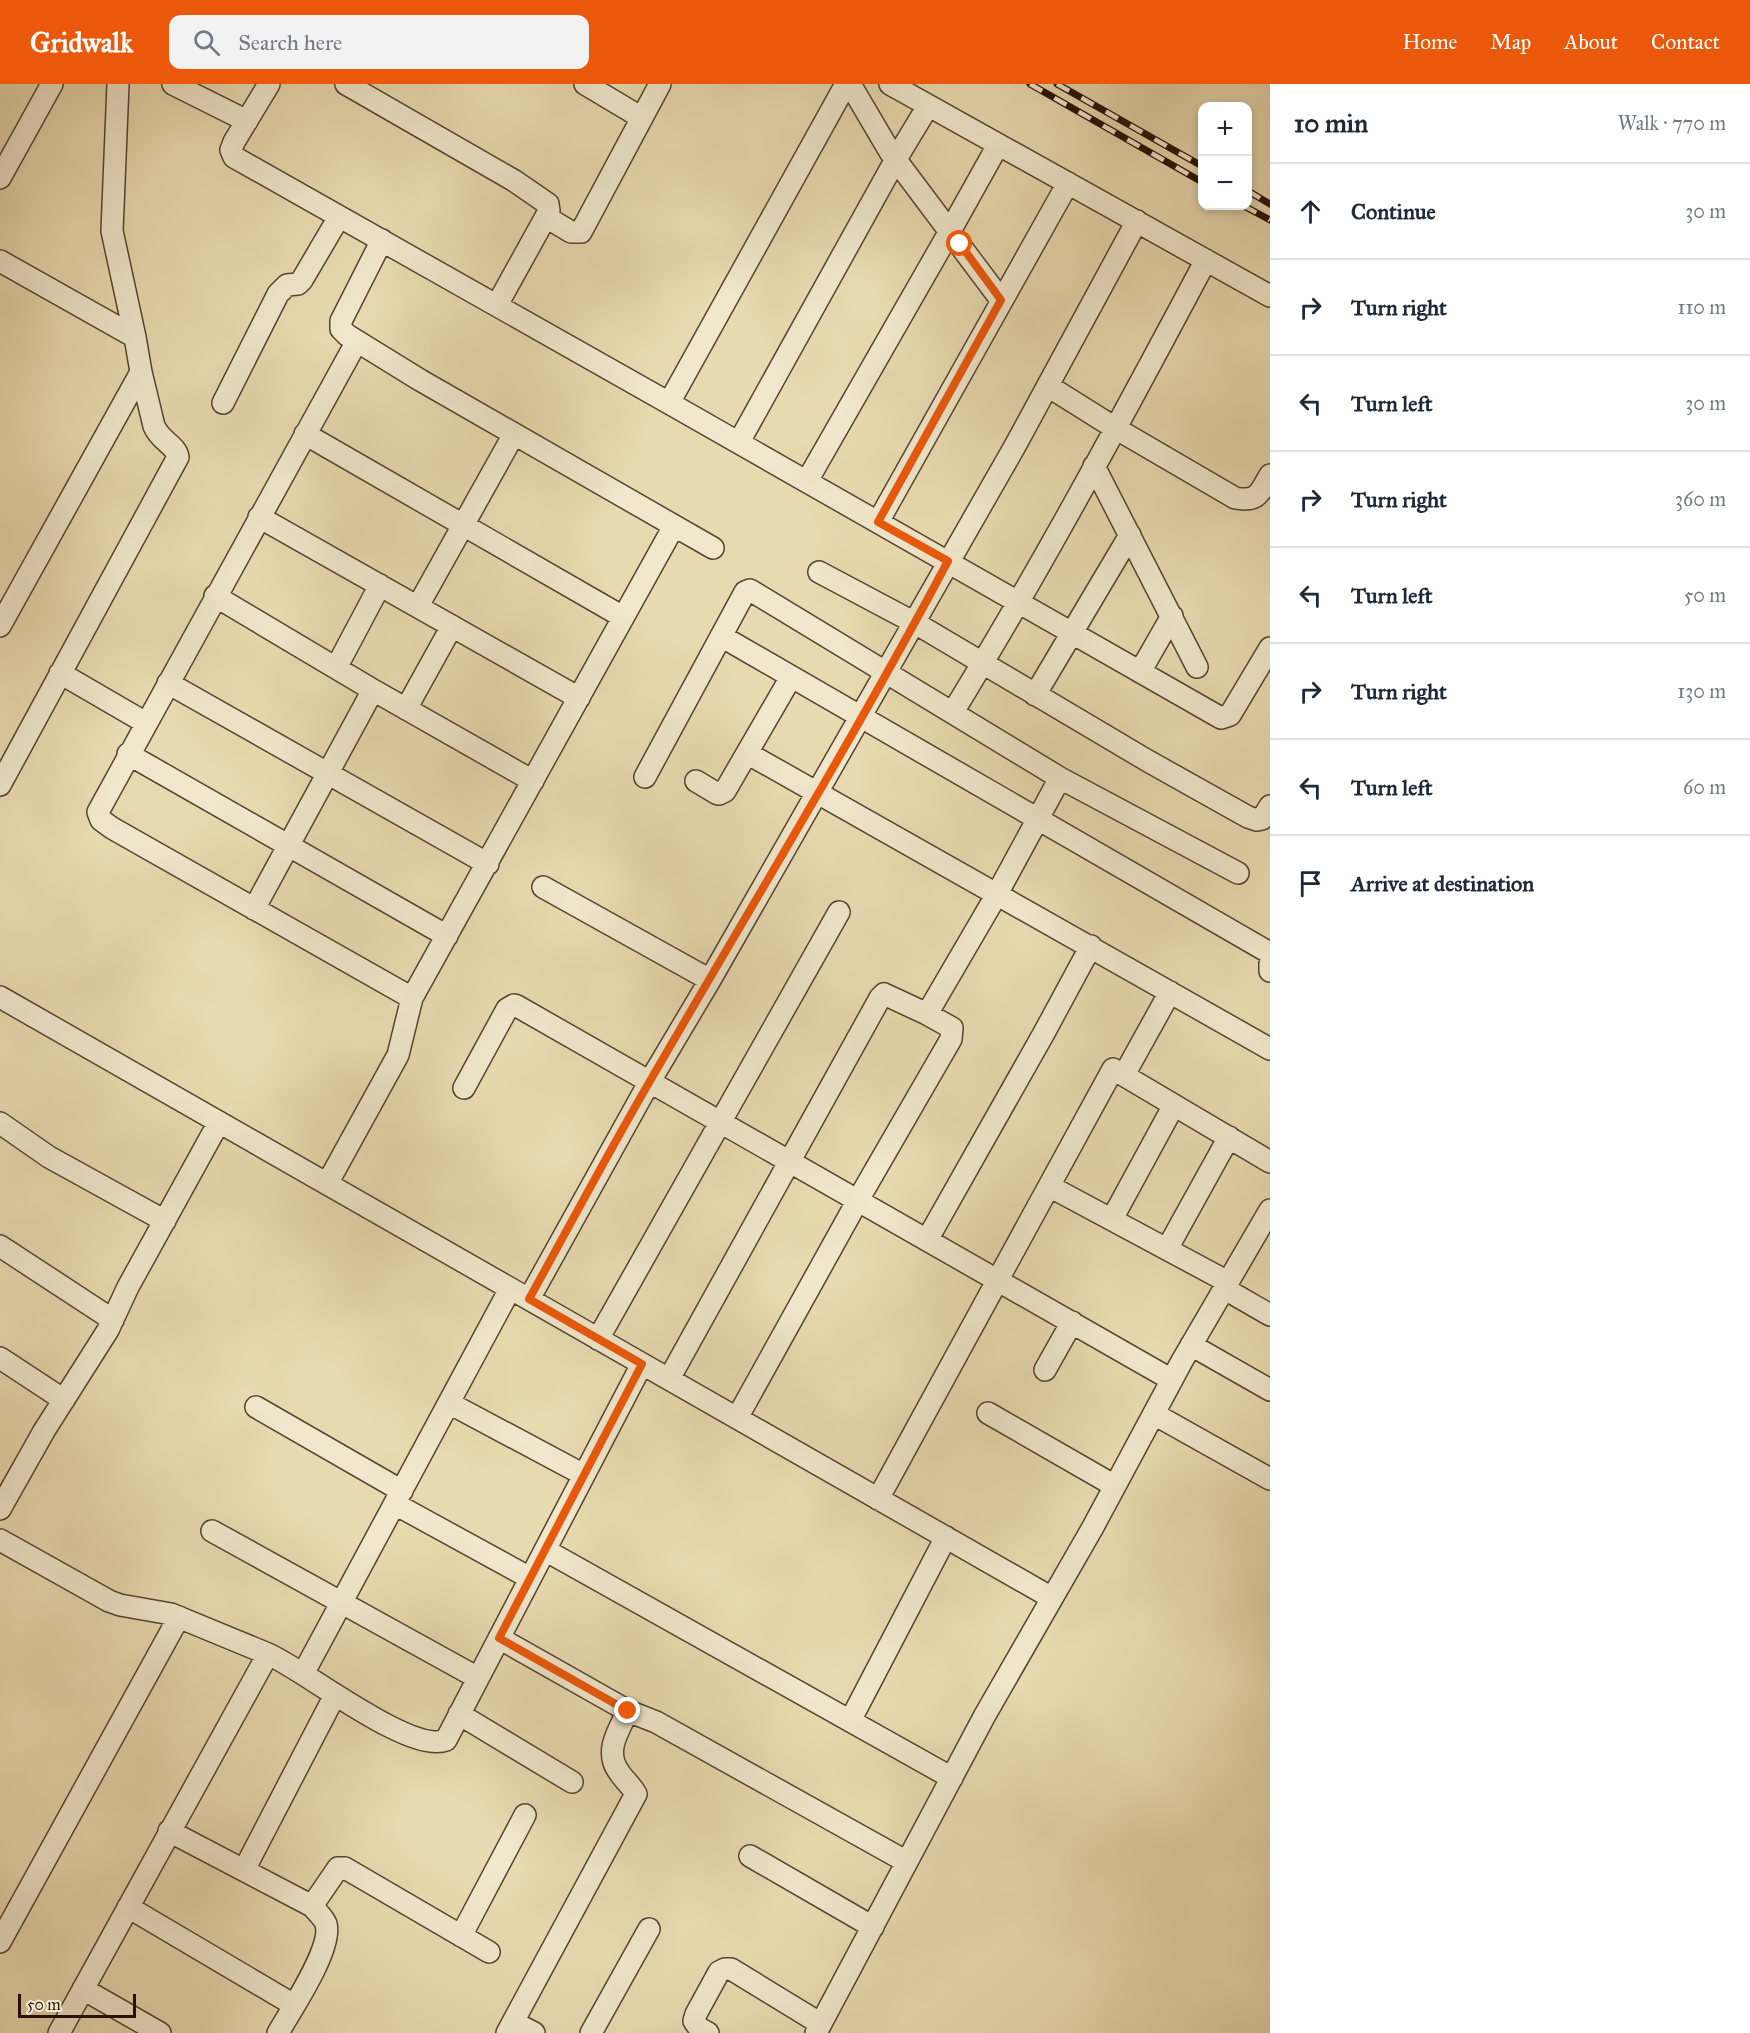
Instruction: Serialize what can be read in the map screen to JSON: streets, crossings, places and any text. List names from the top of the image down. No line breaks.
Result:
{"scale_bar":"50 m","page":{"header":"Gridwalk","search":"Search here","nav":["Home","Map","About","Contact"],"heading":["10 min","Walk · 770 m"],"map_buttons":["+","−"],"list":[["Continue","30 m"],["Turn right","110 m"],["Turn left","30 m"],["Turn right","360 m"],["Turn left","50 m"],["Turn right","130 m"],["Turn left","60 m"],"Arrive at destination"],"scale":"50 m"}}
